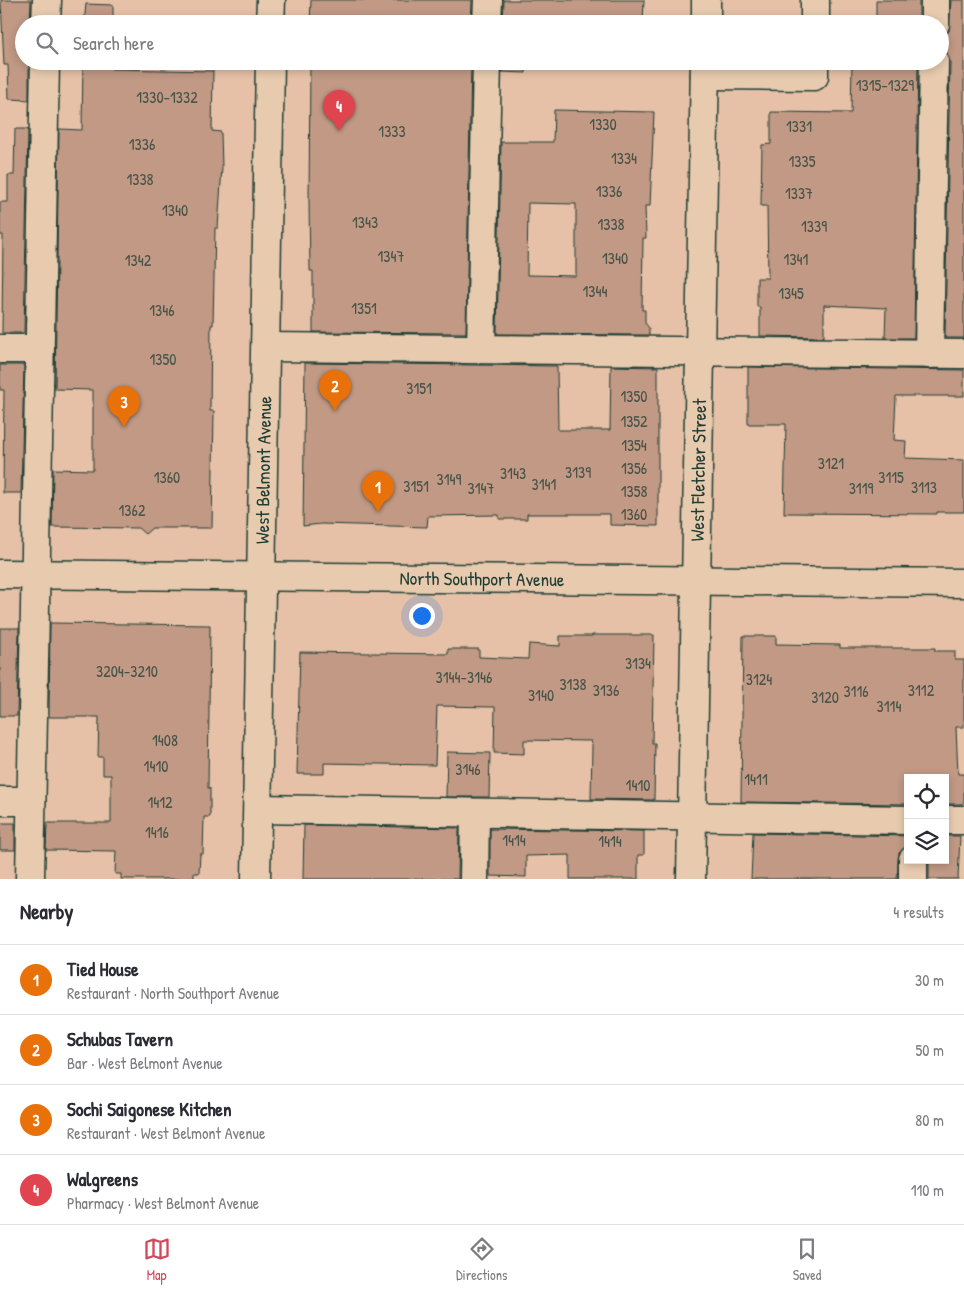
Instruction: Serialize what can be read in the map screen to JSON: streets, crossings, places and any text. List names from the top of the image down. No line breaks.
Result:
{"streets":{"street":["West Belmont Avenue","West Fletcher Street","North Southport Avenue"]},"crossings":[["West Belmont Avenue","North Southport Avenue"],["West Fletcher Street","North Southport Avenue"]],"house_numbers":["1315-1329","1330-1332","1330","1331","1333","1336","1334","1335","1338","1336","1337","1340","1343","1338","1339","1347","1340","1341","1342","1344","1345","1351","1346","1350","3151","1350","1352","1354","3121","1356","3139","3143","1360","3115","3149","3141","3151","3113","3147","3119","1358","1362","1360","3134","3204-3210","3144-3146","3124","3138","3136","3112","3116","3140","3120","3114","1408","1410","3146","1411","1410","1412","1416","1414","1414"],"page":{"search":"Search here","pins":["4","2","3","1"],"heading":["Nearby","4 results"],"list":[{"mark":"1","name":"Tied House","note":"Restaurant · North Southport Avenue","value":"30 m"},{"mark":"2","name":"Schubas Tavern","note":"Bar · West Belmont Avenue","value":"50 m"},{"mark":"3","name":"Sochi Saigonese Kitchen","note":"Restaurant · West Belmont Avenue","value":"80 m"},{"mark":"4","name":"Walgreens","note":"Pharmacy · West Belmont Avenue","value":"110 m"}],"nav":["Map","Directions","Saved"]}}
